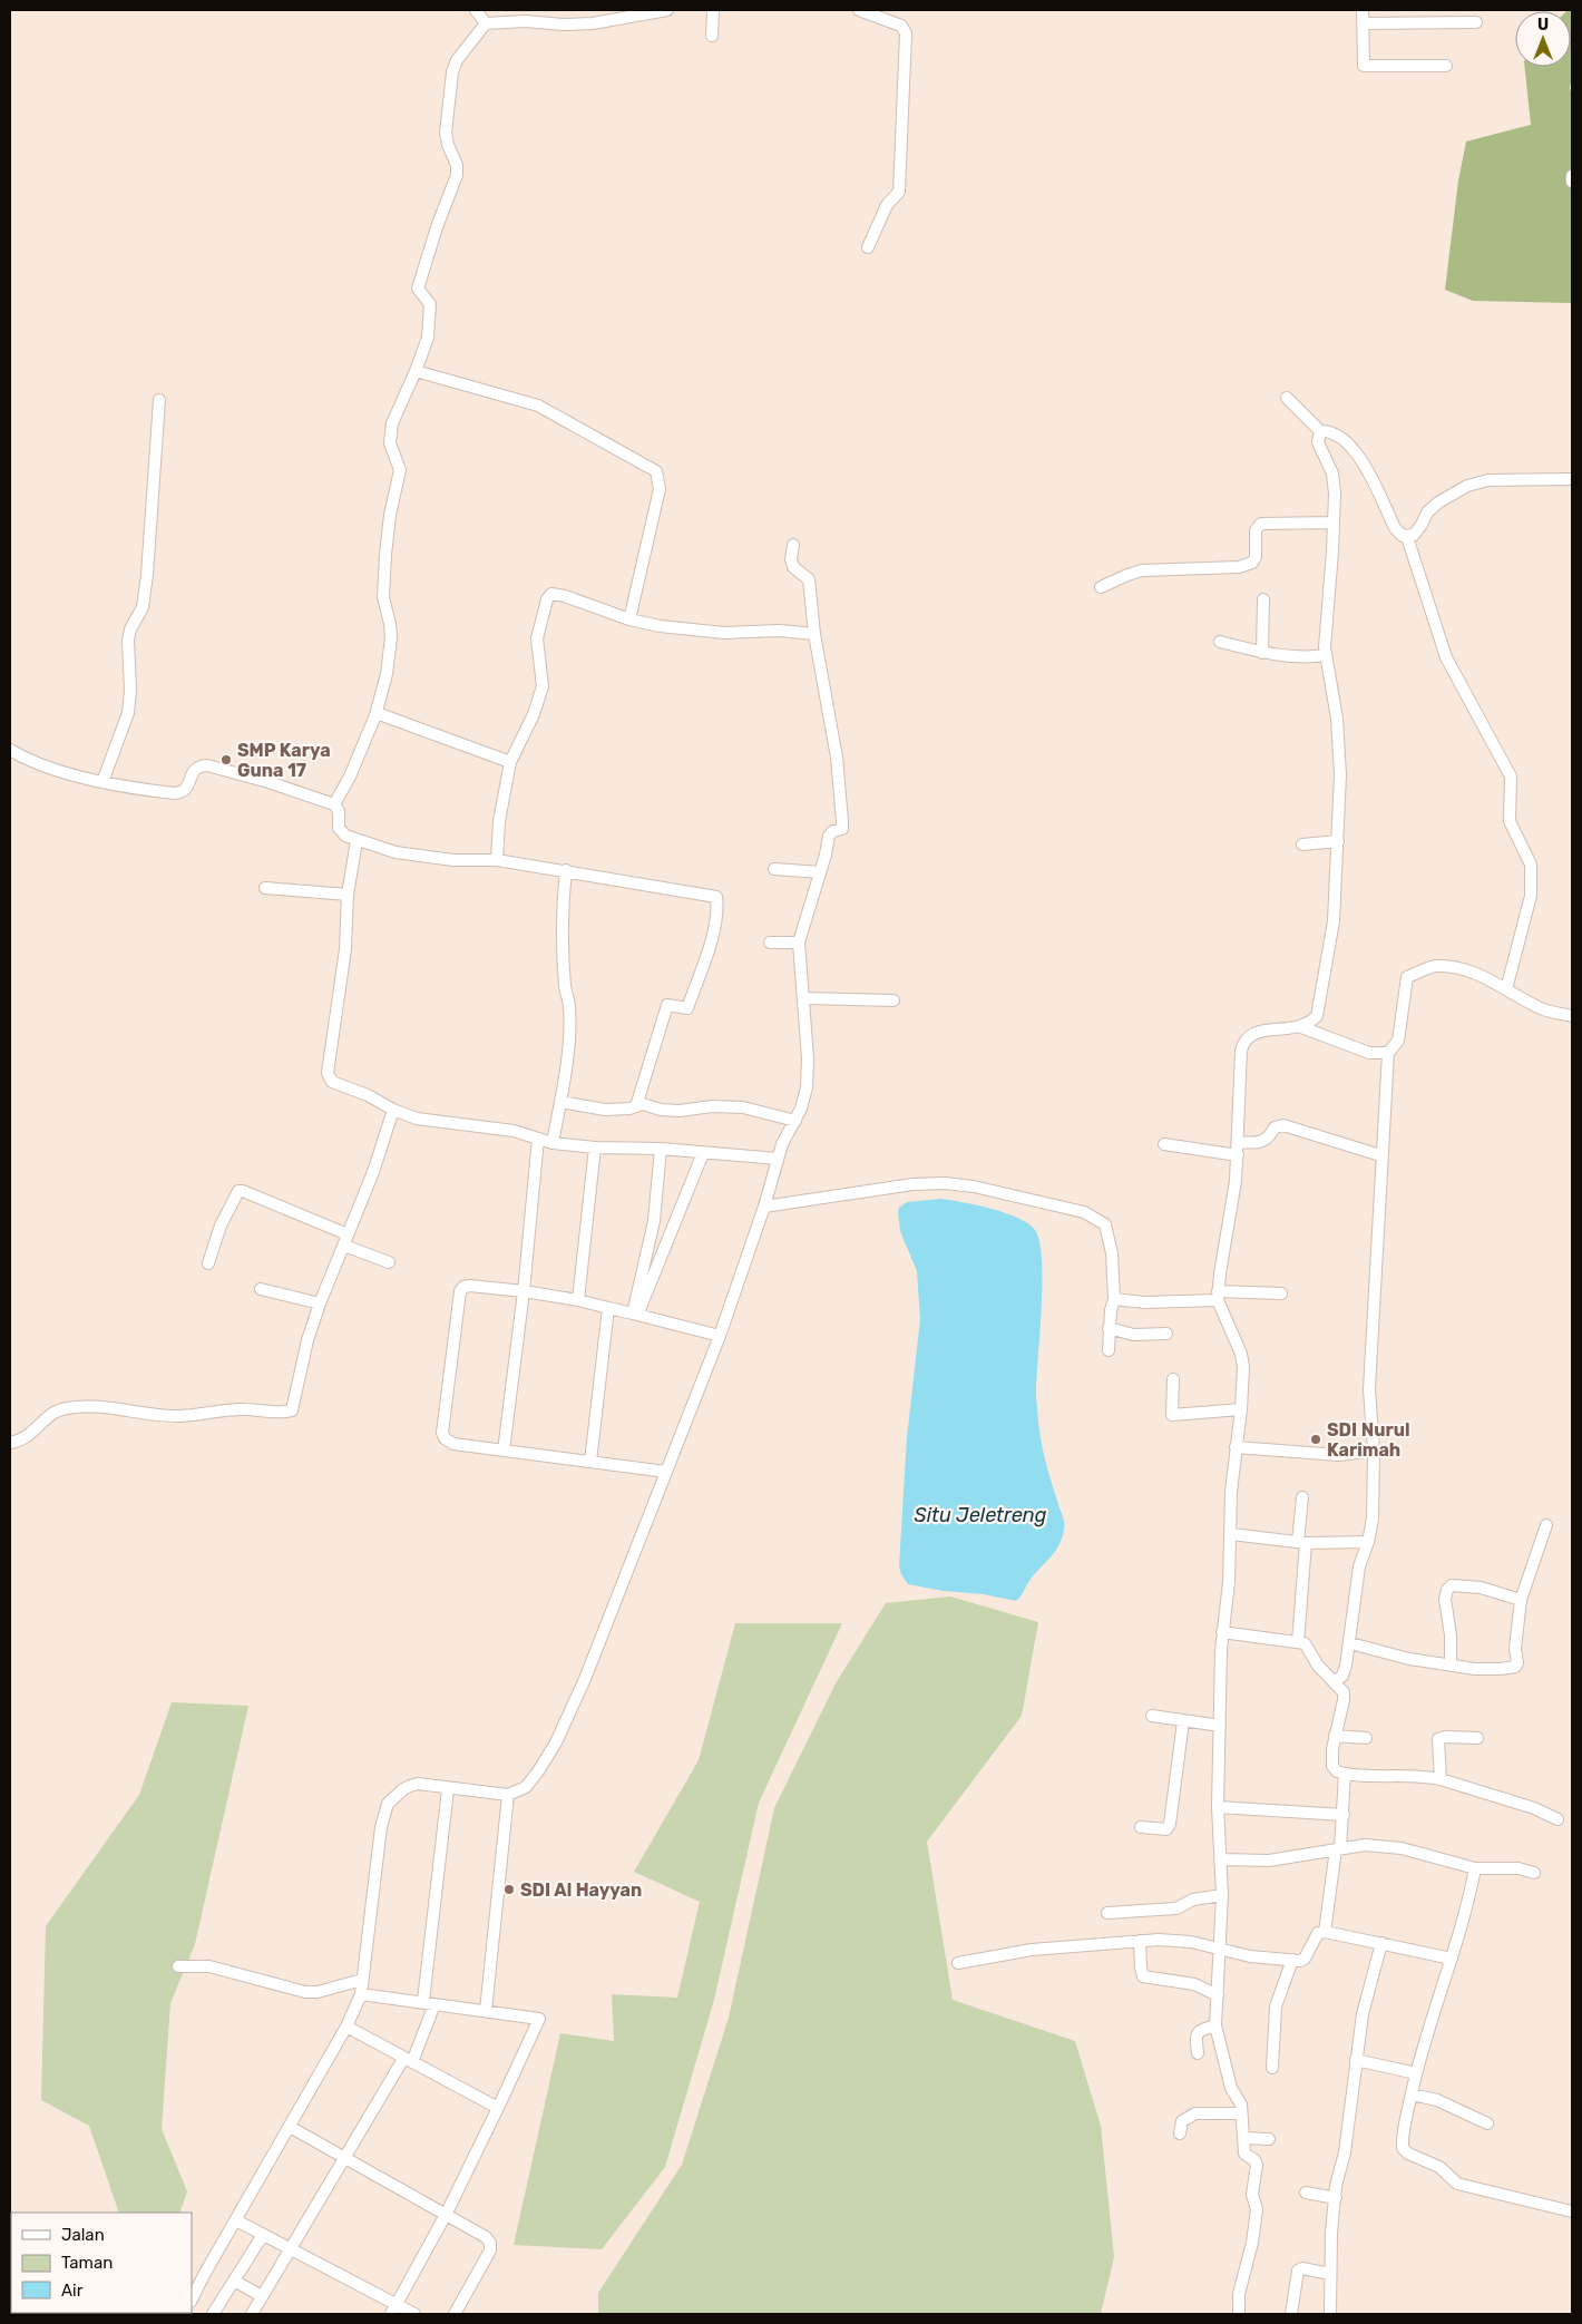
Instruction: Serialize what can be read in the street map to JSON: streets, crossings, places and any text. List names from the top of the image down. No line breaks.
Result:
{"water":["Situ Jeletreng"],"places":["SMP Karya Guna 17","SDI Nurul Karimah","SDI Al Hayyan"],"legend":["Jalan","Taman","Air"],"north":"top"}
